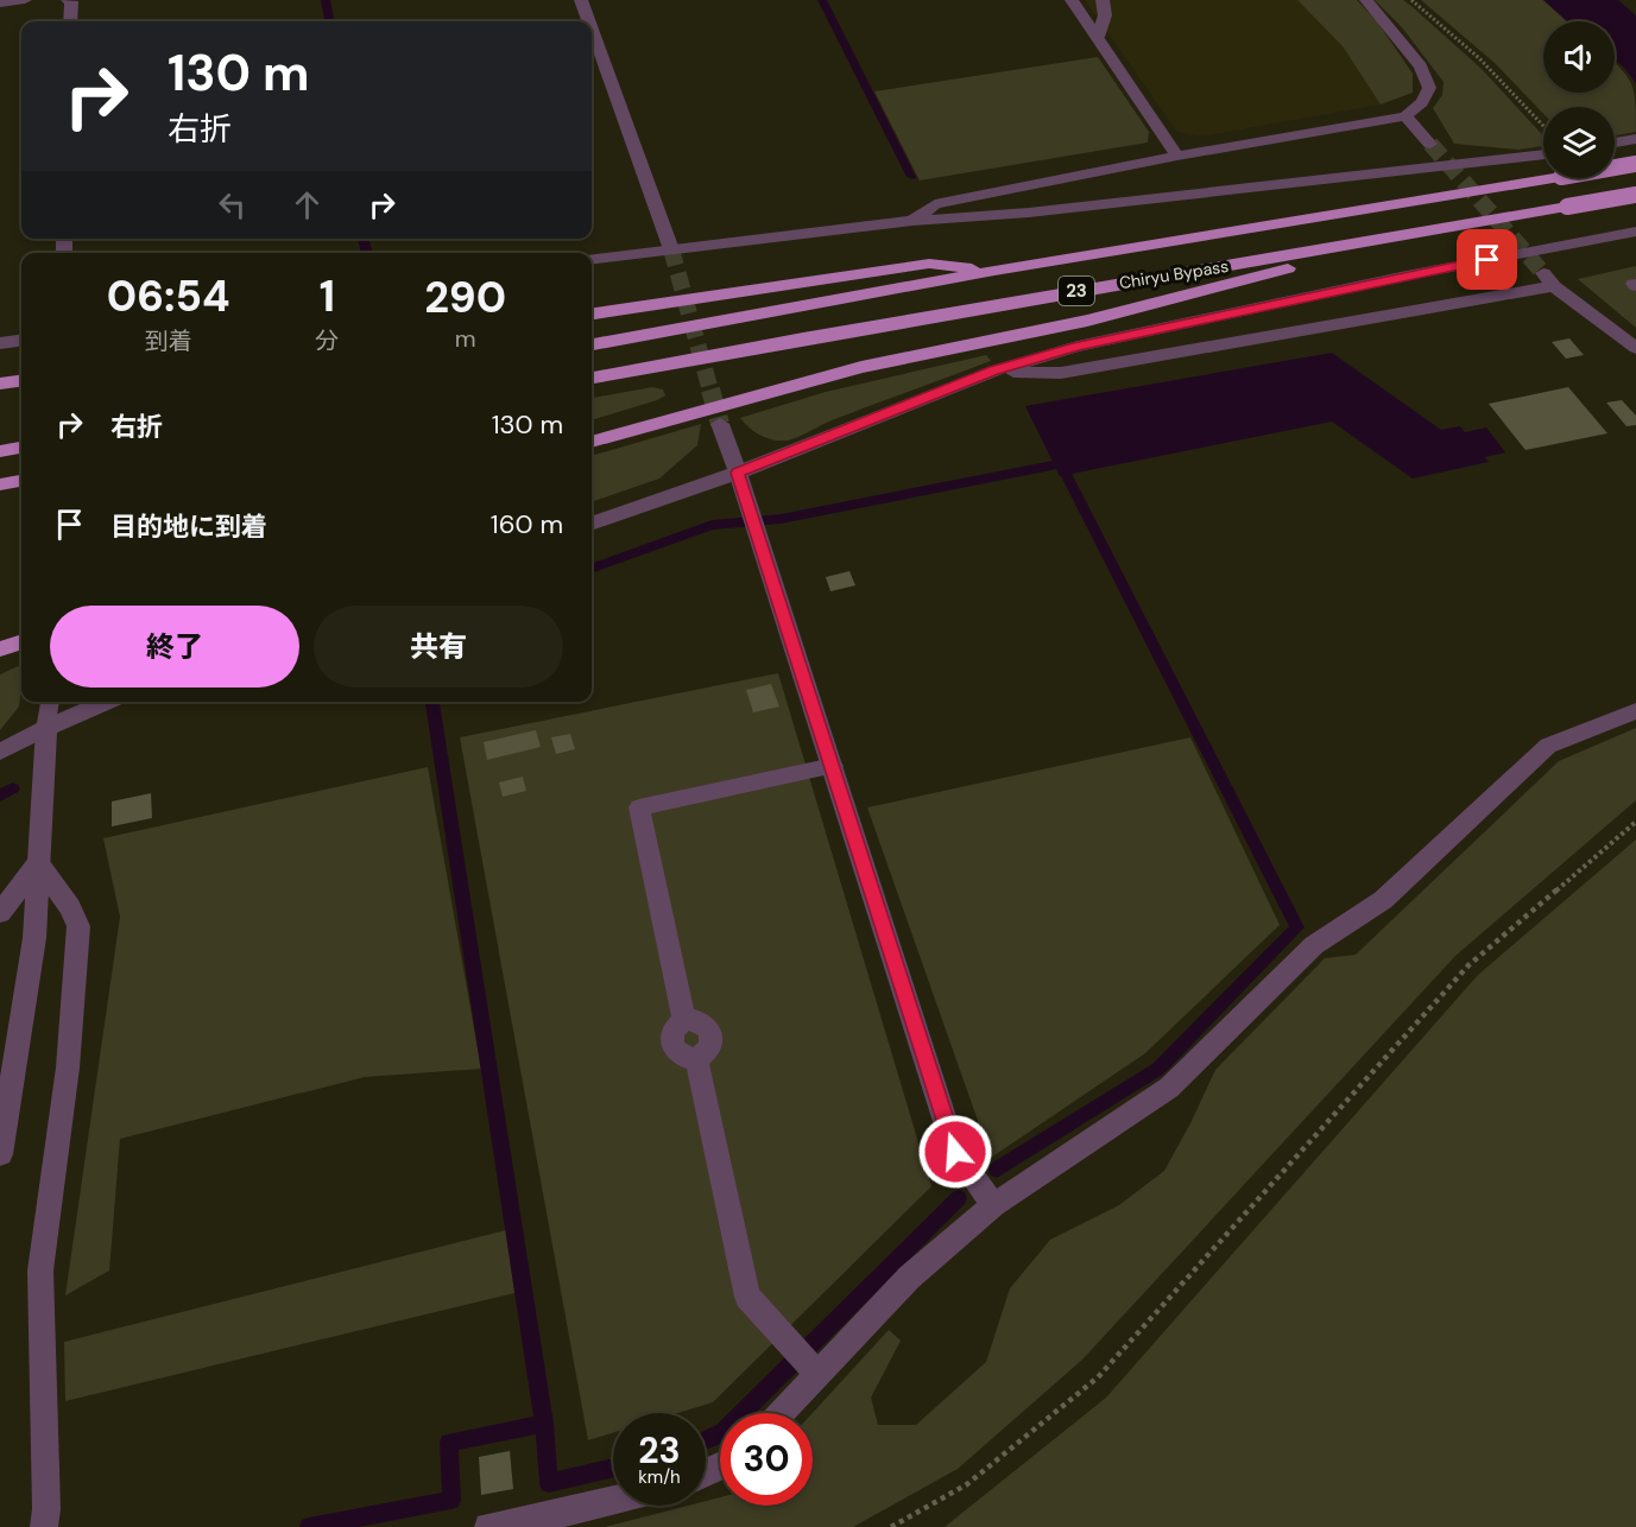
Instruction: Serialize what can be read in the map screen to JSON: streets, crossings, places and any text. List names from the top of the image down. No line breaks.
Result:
{"streets":{"highway":["Chiryu Bypass","23"]},"crossings":[["Chiryu Bypass","23"]],"page":{"turn":["130 m","右折"],"eta":["06:54","到着","1","分","290","m"],"list":[{"name":"右折","value":"130 m"},{"name":"目的地に到着","value":"160 m"}],"buttons":["終了","共有"],"speed":"23 km/h","limit":"30"}}
